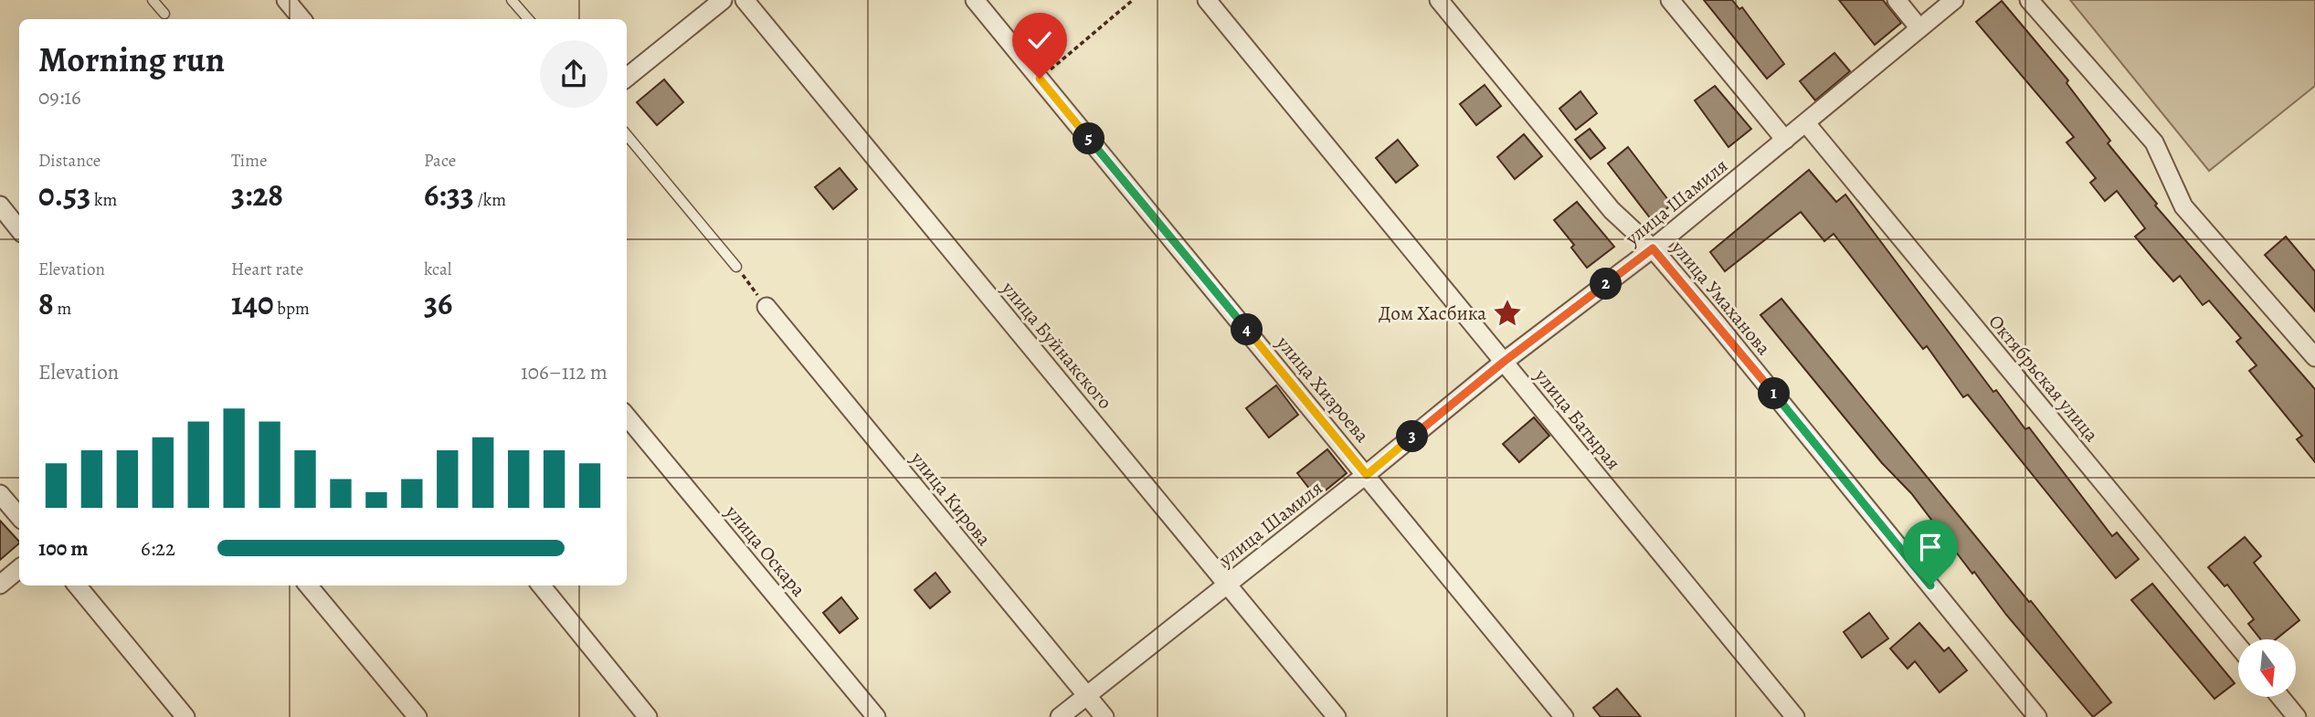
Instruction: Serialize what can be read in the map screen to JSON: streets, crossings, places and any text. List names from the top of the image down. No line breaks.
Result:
{"streets":{"street":["улица Шамиля","улица Умаханова","улица Буйнакского","Октябрьская улица","улица Хизроева","улица Батырая","улица Кирова","улица Оскара"]},"crossings":[["улица Шамиля","улица Умаханова"],["улица Шамиля","улица Буйнакского"],["улица Шамиля","Октябрьская улица"],["улица Шамиля","улица Хизроева"],["улица Шамиля","улица Батырая"],["улица Шамиля","улица Кирова"]],"places":{"place":["Дом Хасбика"]},"north":"bottom","page":{"heading":["Morning run","09:16"],"pins":["5","2","4","1","3"],"stats":[["Distance","0.53 km"],["Time","3:28"],["Pace","6:33 /km"],["Elevation","8 m"],["Heart rate","140 bpm"],["kcal","36"]],"chart":["Elevation","106–112 m"],"list":[{"name":"100 m","note":"6:22"}]}}
